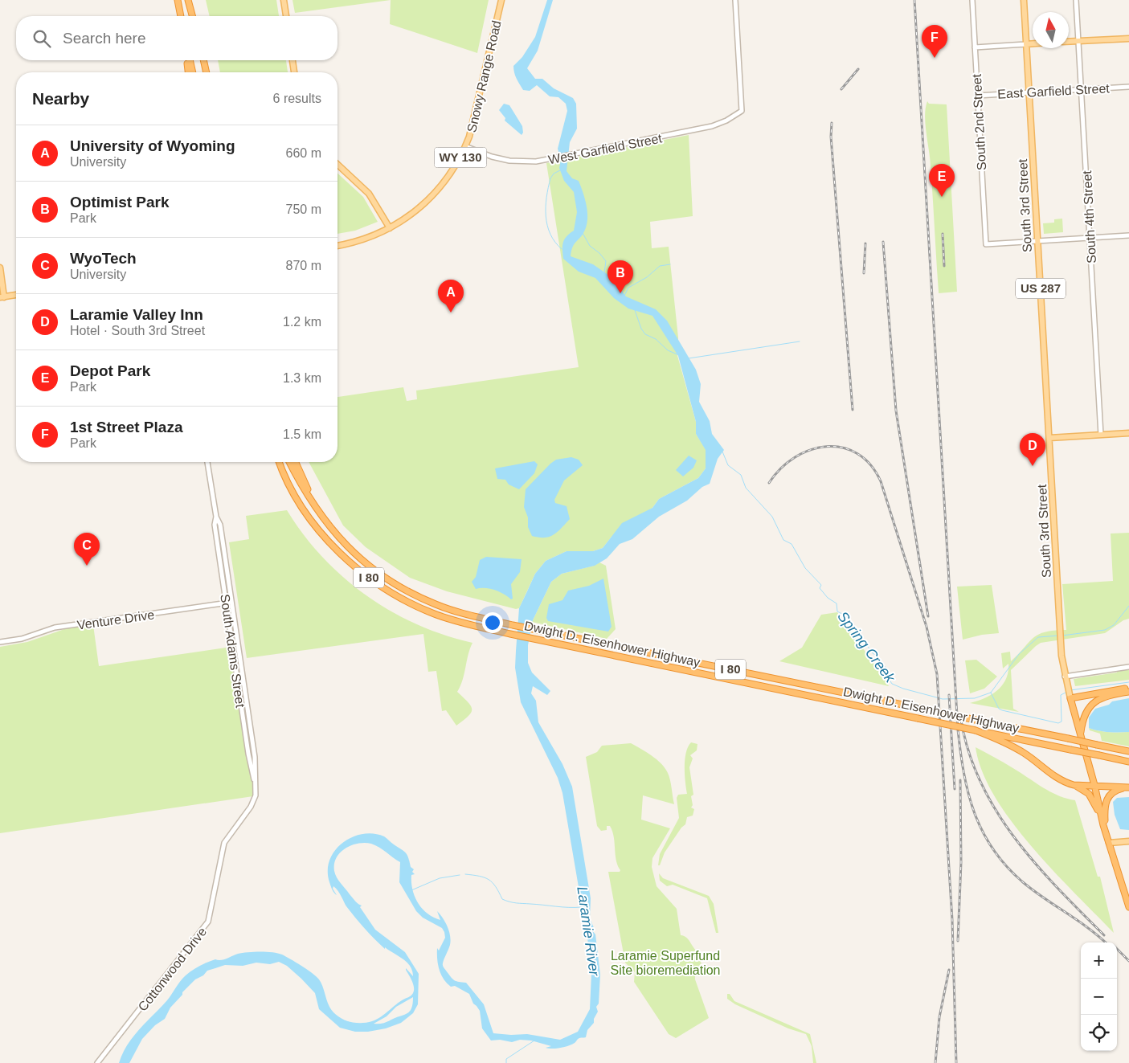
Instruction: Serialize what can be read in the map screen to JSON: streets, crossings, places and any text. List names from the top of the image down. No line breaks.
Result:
{"streets":{"highway":["South 3rd Street","US 287","I 80","Dwight D. Eisenhower Highway"],"main road":["Snowy Range Road","WY 130"],"street":["East Garfield Street","South 2nd Street","West Garfield Street","South 4th Street","Venture Drive","South Adams Street","Cottonwood Drive"]},"crossings":[["Snowy Range Road","West Garfield Street"],["East Garfield Street","South 2nd Street"],["East Garfield Street","South 3rd Street"],["East Garfield Street","South 4th Street"],["South 2nd Street","South 3rd Street"],["Venture Drive","South Adams Street"],["South Adams Street","Cottonwood Drive"]],"water":["Spring Creek","Laramie River"],"parks":["Laramie Superfund Site bioremediation"],"north":"top","page":{"search":"Search here","pins":["F","E","B","A","D","C"],"heading":["Nearby","6 results"],"list":[{"mark":"A","name":"University of Wyoming","note":"University","value":"660 m"},{"mark":"B","name":"Optimist Park","note":"Park","value":"750 m"},{"mark":"C","name":"WyoTech","note":"University","value":"870 m"},{"mark":"D","name":"Laramie Valley Inn","note":"Hotel · South 3rd Street","value":"1.2 km"},{"mark":"E","name":"Depot Park","note":"Park","value":"1.3 km"},{"mark":"F","name":"1st Street Plaza","note":"Park","value":"1.5 km"}],"map_buttons":["+","−"]}}
